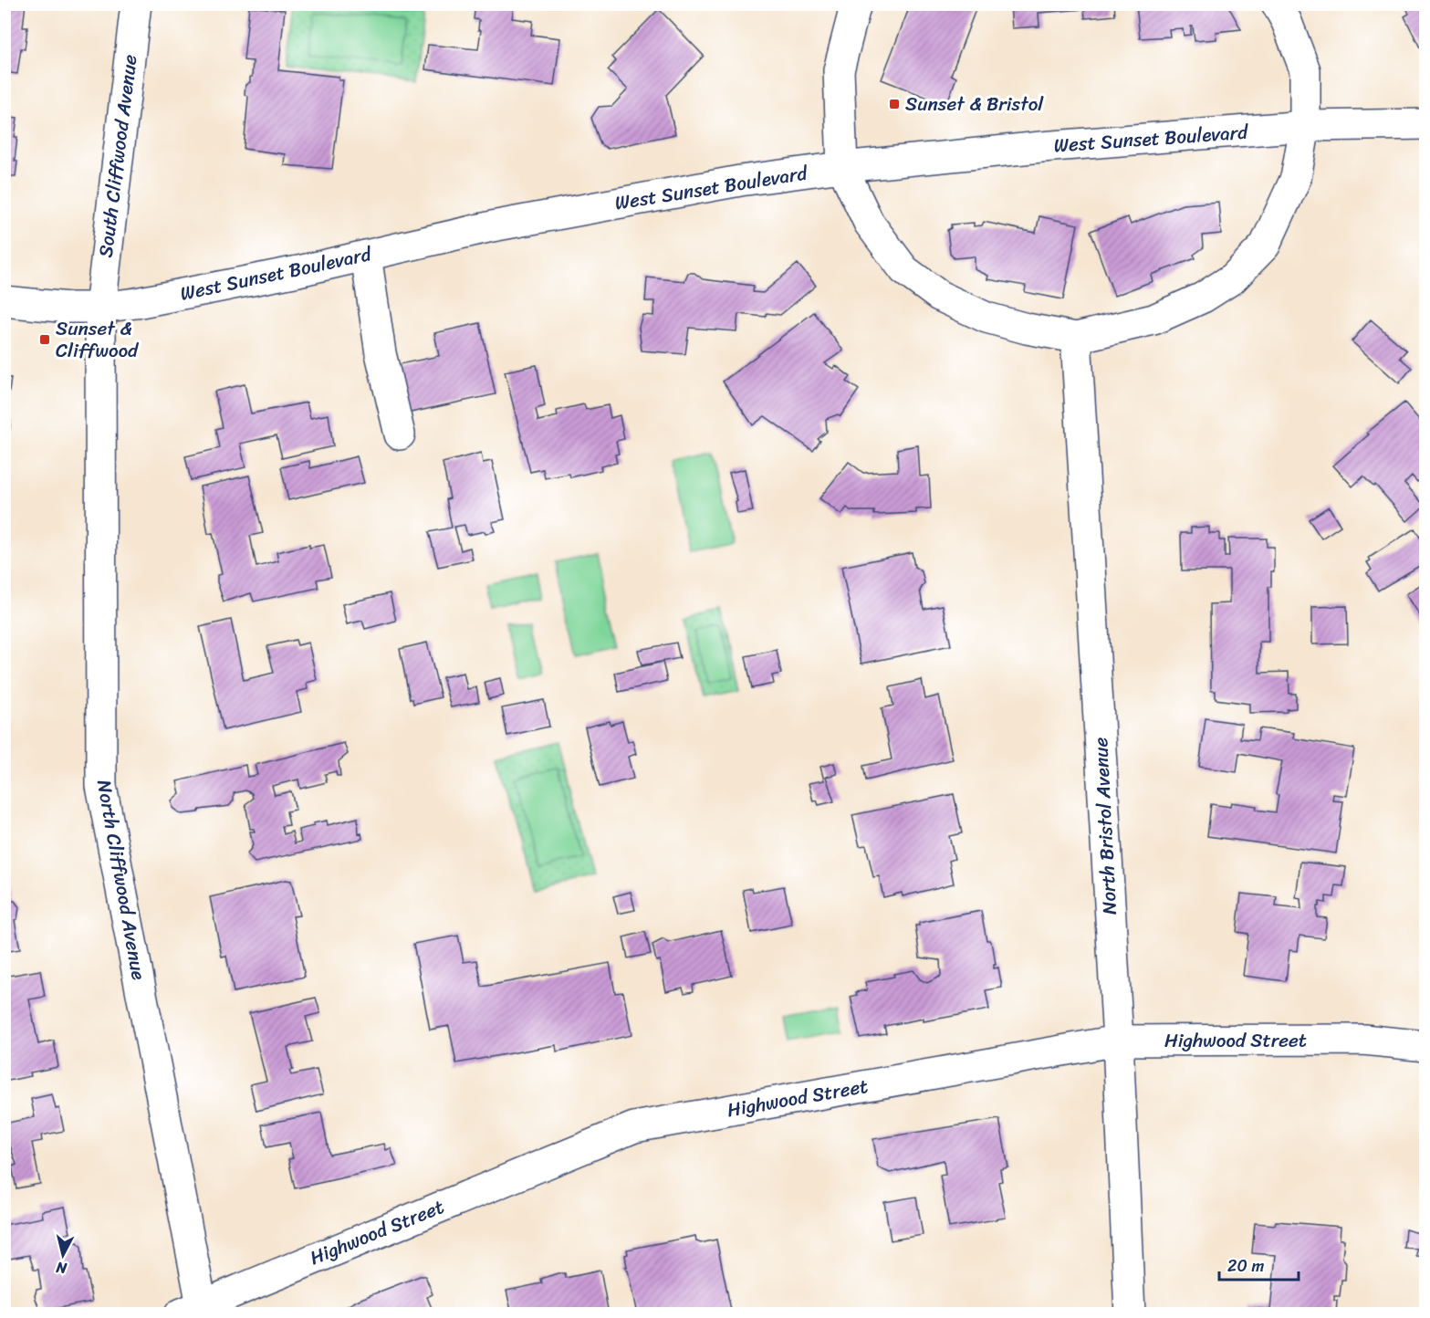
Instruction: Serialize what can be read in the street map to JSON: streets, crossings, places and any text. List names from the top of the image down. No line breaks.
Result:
{"streets":{"street":["West Sunset Boulevard","South Cliffwood Avenue","North Bristol Avenue","North Cliffwood Avenue","Highwood Street"]},"crossings":[["West Sunset Boulevard","South Cliffwood Avenue"],["West Sunset Boulevard","North Cliffwood Avenue"],["South Cliffwood Avenue","North Cliffwood Avenue"],["North Bristol Avenue","Highwood Street"],["North Cliffwood Avenue","Highwood Street"]],"places":{"transit":["Sunset & Bristol","Sunset & Cliffwood"]},"scale_bar":"20 m","north":"bottom"}
